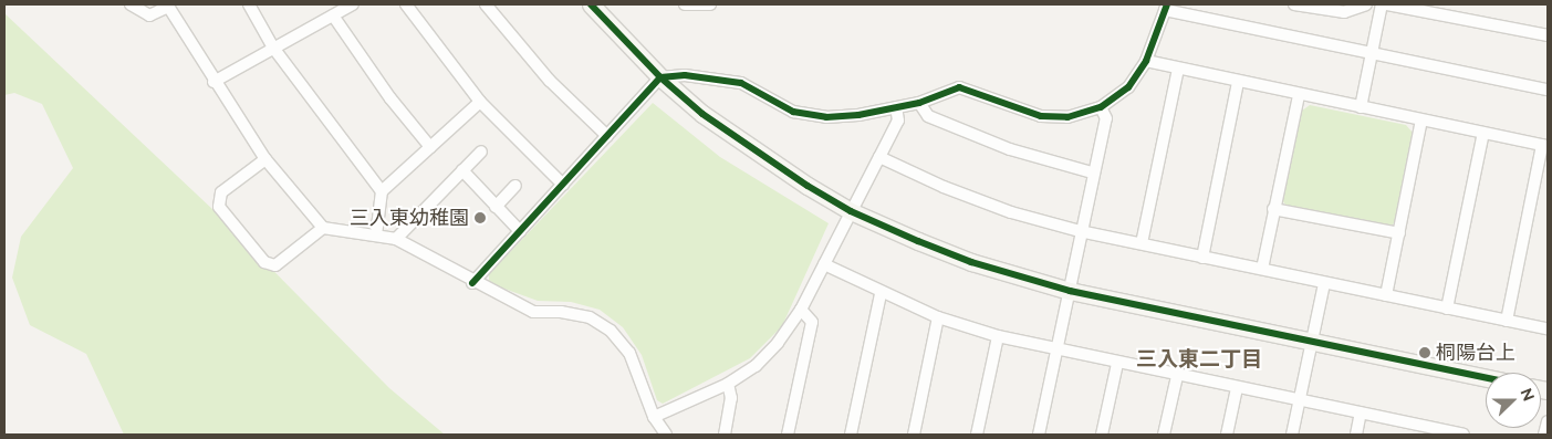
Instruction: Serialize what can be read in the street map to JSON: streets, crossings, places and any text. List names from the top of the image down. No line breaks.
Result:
{"districts":["三入東二丁目"],"places":["三入東幼稚園","桐陽台上"],"north":"right"}
